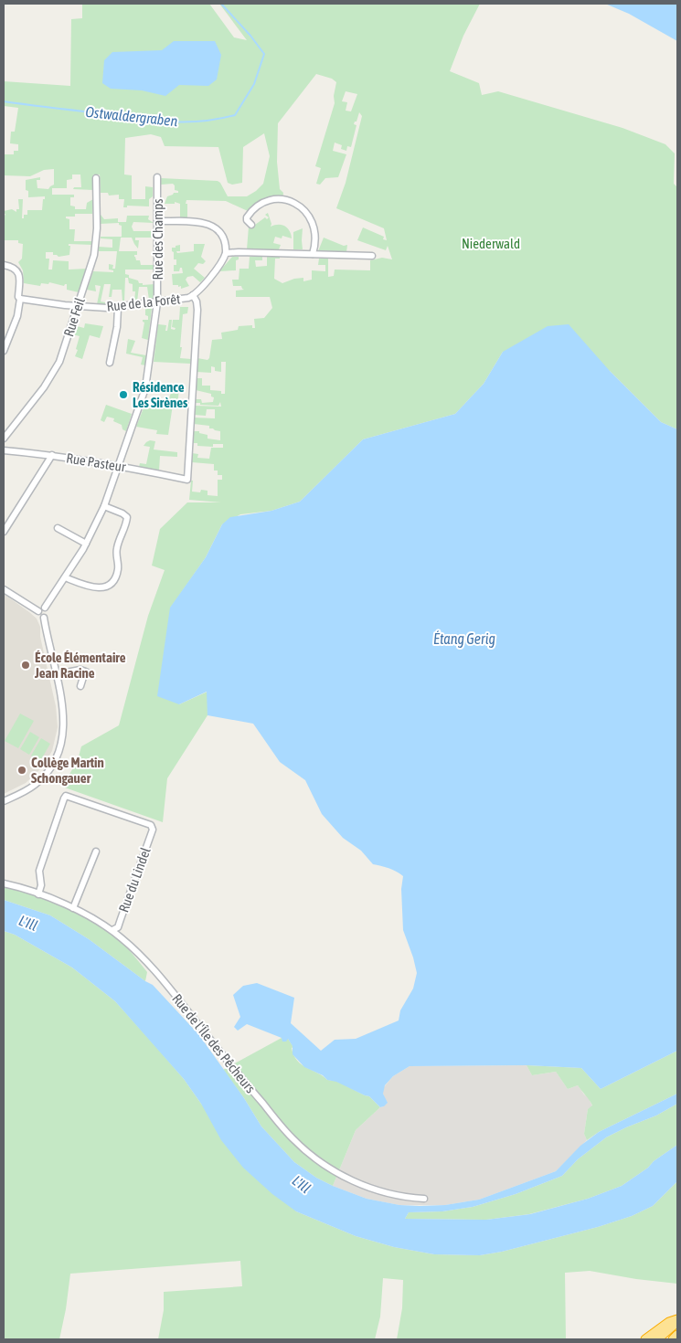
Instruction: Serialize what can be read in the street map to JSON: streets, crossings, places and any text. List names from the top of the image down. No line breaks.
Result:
{"streets":{"street":["Rue des Champs","Rue de la Forêt","Rue Feil","Rue Pasteur","Rue du Lindel","Rue de l'Île des Pêcheurs"]},"crossings":[["Rue des Champs","Rue de la Forêt"],["Rue des Champs","Rue Pasteur"],["Rue de la Forêt","Rue Feil"],["Rue de la Forêt","Rue Pasteur"],["Rue du Lindel","Rue de l'Île des Pêcheurs"]],"water":["Ostwaldergraben","Étang Gerig","L'Ill"],"parks":["Niederwald"],"places":["Résidence Les Sirènes","École Élémentaire Jean Racine","Collège Martin Schongauer"]}
